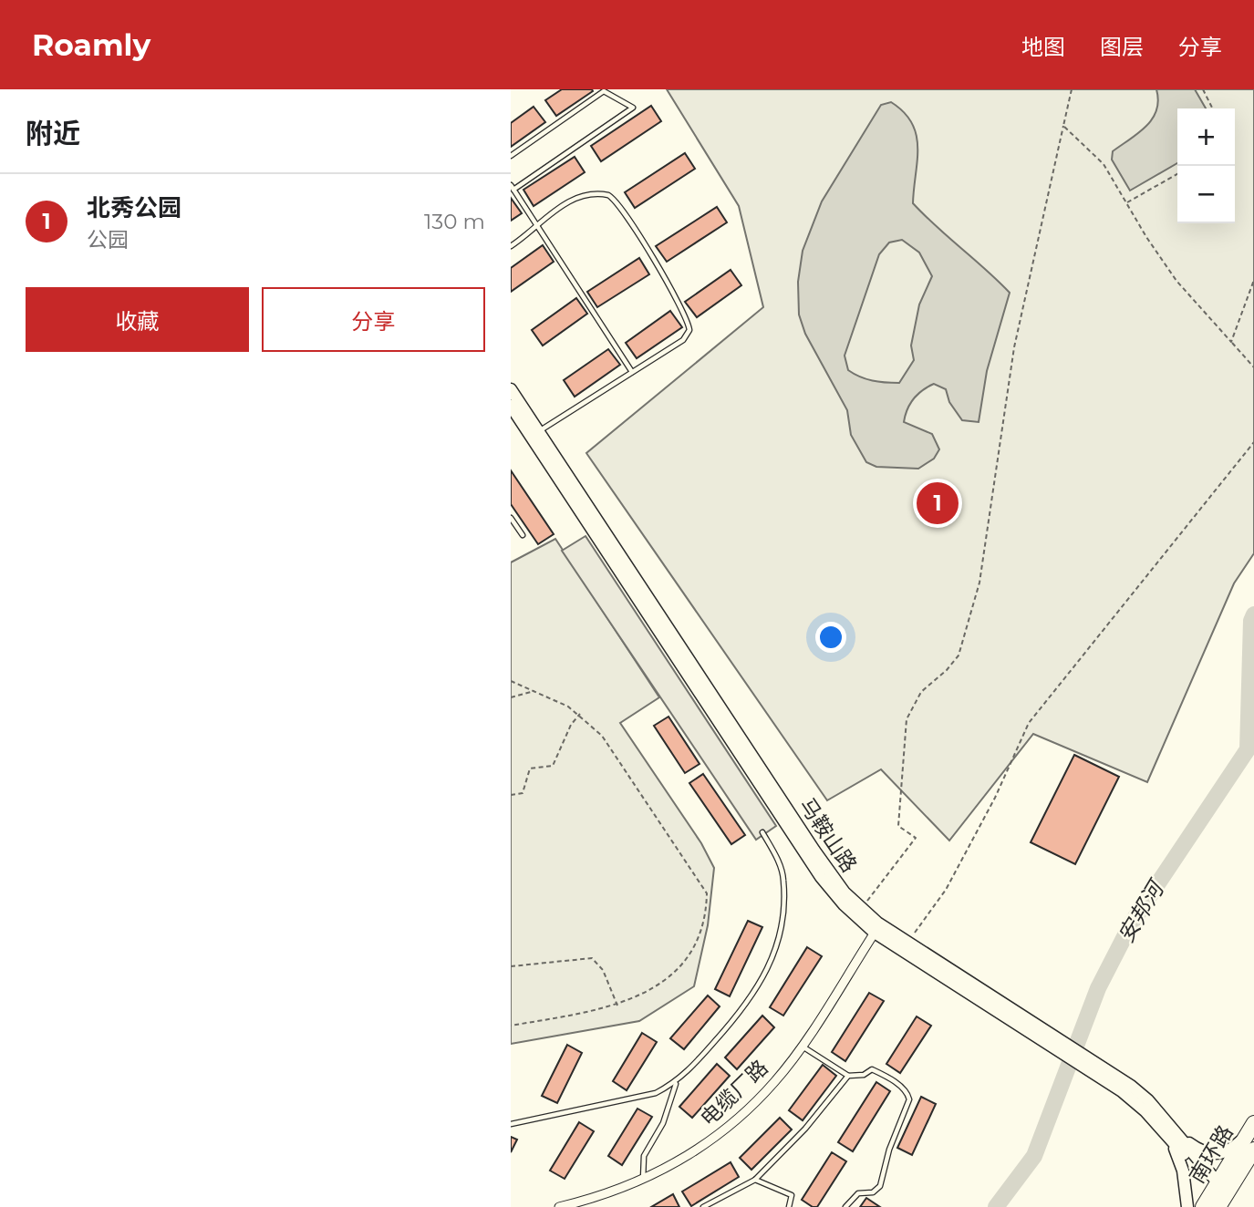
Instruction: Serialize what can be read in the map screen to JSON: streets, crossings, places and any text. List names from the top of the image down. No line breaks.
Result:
{"streets":{"highway":["南环路"],"main road":["马鞍山路"],"street":["电缆厂路"]},"crossings":[["马鞍山路","电缆厂路"],["马鞍山路","南环路"]],"water":["安邦河"],"page":{"header":"Roamly","nav":["地图","图层","分享"],"heading":"附近","map_buttons":["+","−"],"list":[{"mark":"1","name":"北秀公园","note":"公园","value":"130 m"}],"buttons":["收藏","分享"],"pins":"1"}}
